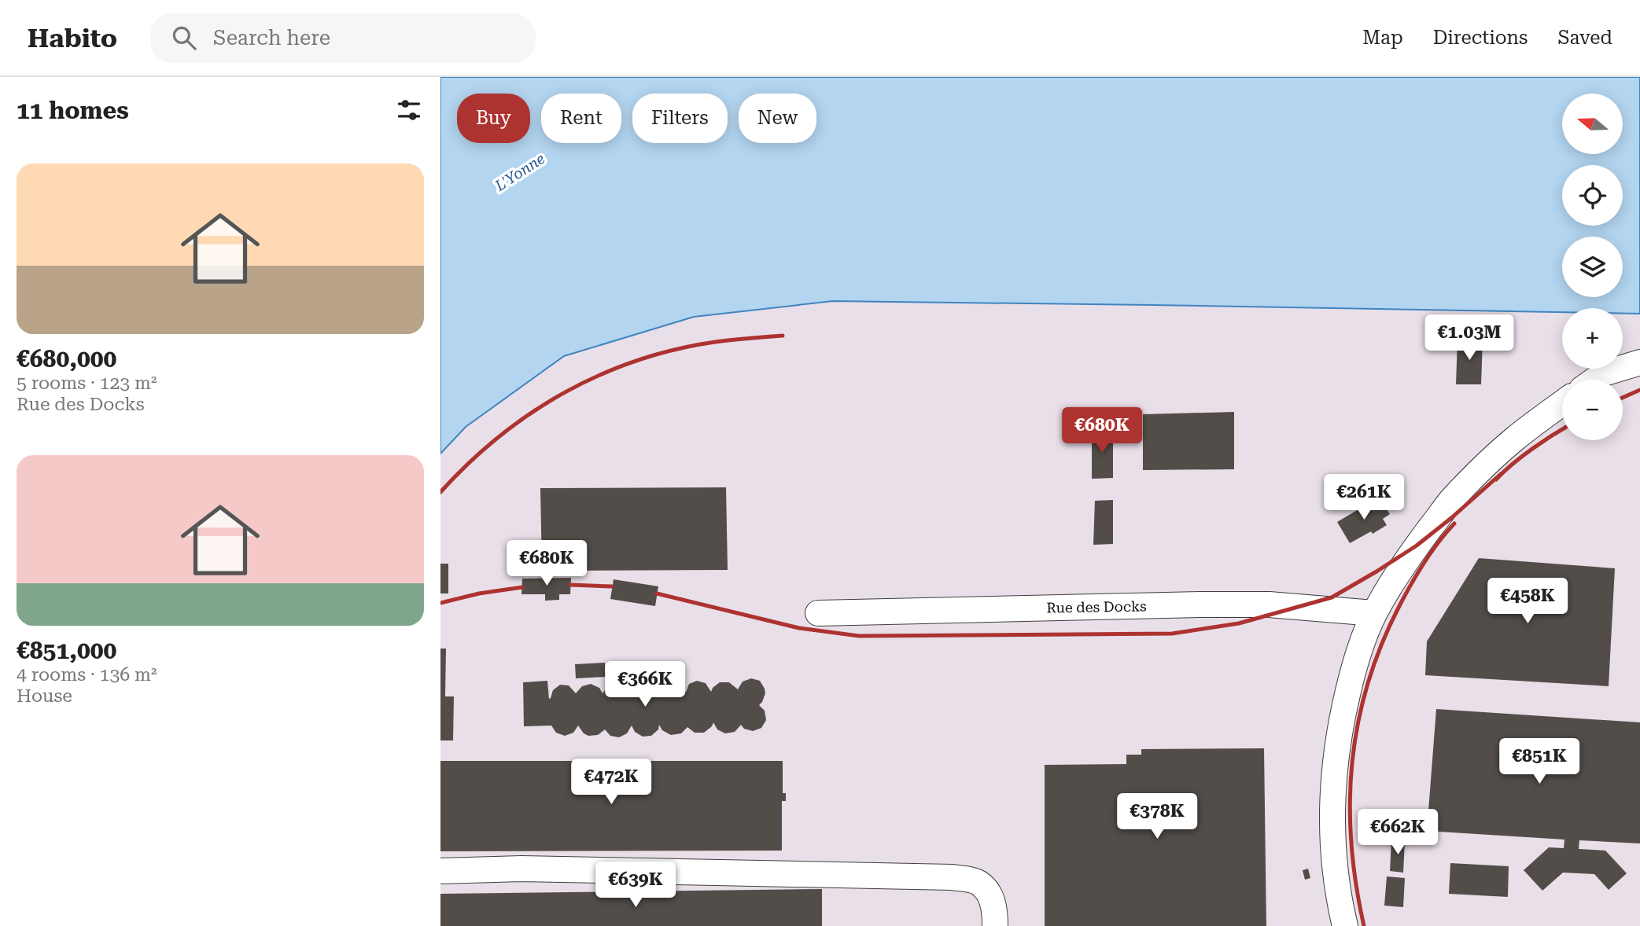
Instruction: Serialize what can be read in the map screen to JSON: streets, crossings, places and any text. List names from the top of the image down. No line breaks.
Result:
{"streets":{"street":["Rue des Docks"]},"water":["L'Yonne"],"north":"left","page":{"header":"Habito","search":"Search here","nav":["Map","Directions","Saved"],"heading":"11 homes","map_buttons":["+","−"],"chip":["Buy","Rent","Filters","New"],"list":[{"name":"€680,000","note":"5 rooms · 123 m² · Rue des Docks"},{"name":"€851,000","note":"4 rooms · 136 m² · House"}],"price":["€1.03M","€680K","€261K","€680K","€458K","€366K","€851K","€472K","€378K","€662K","€639K"]}}
